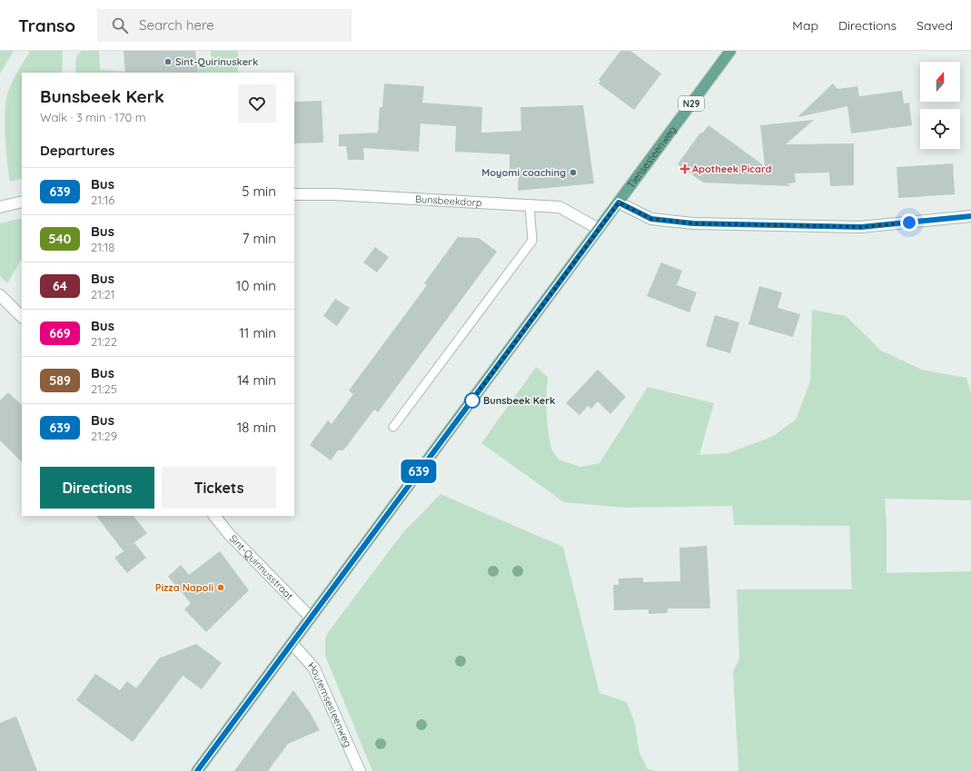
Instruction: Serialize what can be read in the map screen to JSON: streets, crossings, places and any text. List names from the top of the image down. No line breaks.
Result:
{"streets":{"main road":["N29","Tiensesteenweg"],"street":["Bunsbeekdorp","Sint-Quirinusstraat","Houtemsesteenweg"]},"crossings":[["Tiensesteenweg","Bunsbeekdorp"],["Tiensesteenweg","Sint-Quirinusstraat"],["Tiensesteenweg","Houtemsesteenweg"]],"places":{"other":["Sint-Quirinuskerk","Moyomi coaching","Bunsbeek Kerk","Pizza Napoli"],"health":["Apotheek Picard"]},"lines":["bus line 639"],"north":"top","page":{"header":"Transo","search":"Search here","nav":["Map","Directions","Saved"],"on_map":"639","heading":[["Bunsbeek Kerk","Walk · 3 min · 170 m"],"Departures"],"list":[{"mark":"639","name":"Bus","note":"21:16","value":"5 min"},{"mark":"540","name":"Bus","note":"21:18","value":"7 min"},{"mark":"64","name":"Bus","note":"21:21","value":"10 min"},{"mark":"669","name":"Bus","note":"21:22","value":"11 min"},{"mark":"589","name":"Bus","note":"21:25","value":"14 min"},{"mark":"639","name":"Bus","note":"21:29","value":"18 min"}],"buttons":["Directions","Tickets"]}}
